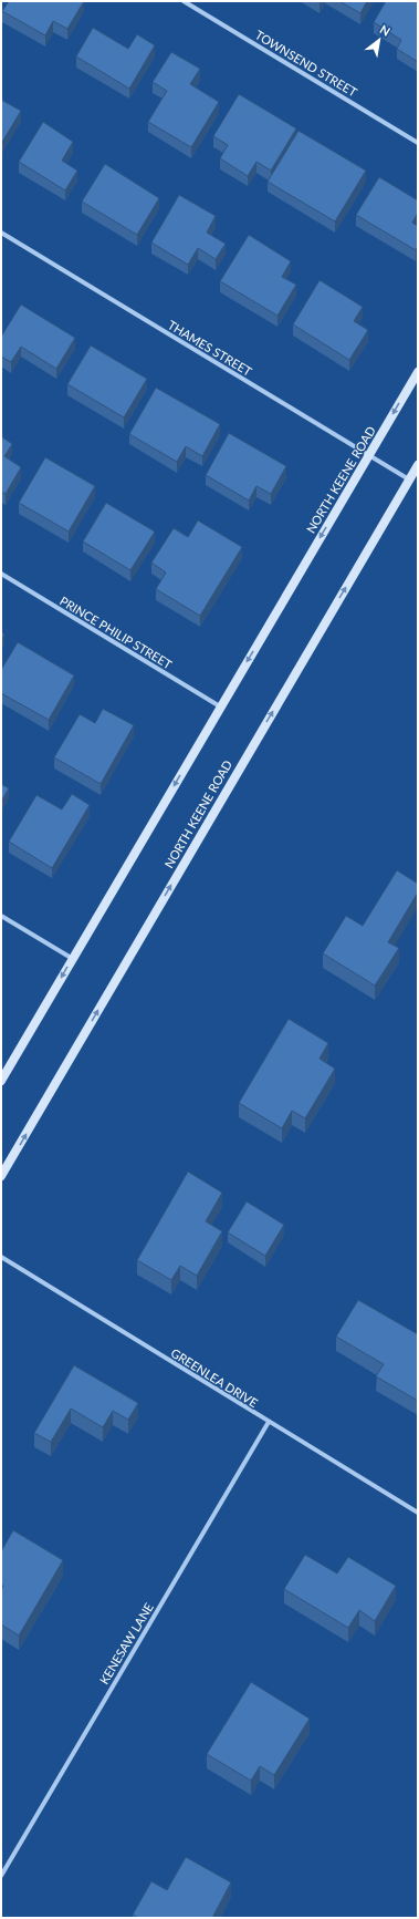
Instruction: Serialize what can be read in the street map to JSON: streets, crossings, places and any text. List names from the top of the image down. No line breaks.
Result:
{"streets":{"main road":["NORTH KEENE ROAD"],"street":["TOWNSEND STREET","THAMES STREET","PRINCE PHILIP STREET","GREENLEA DRIVE","KENESAW LANE"]},"crossings":[["THAMES STREET","NORTH KEENE ROAD"],["NORTH KEENE ROAD","PRINCE PHILIP STREET"],["GREENLEA DRIVE","KENESAW LANE"]],"north":"top right"}
